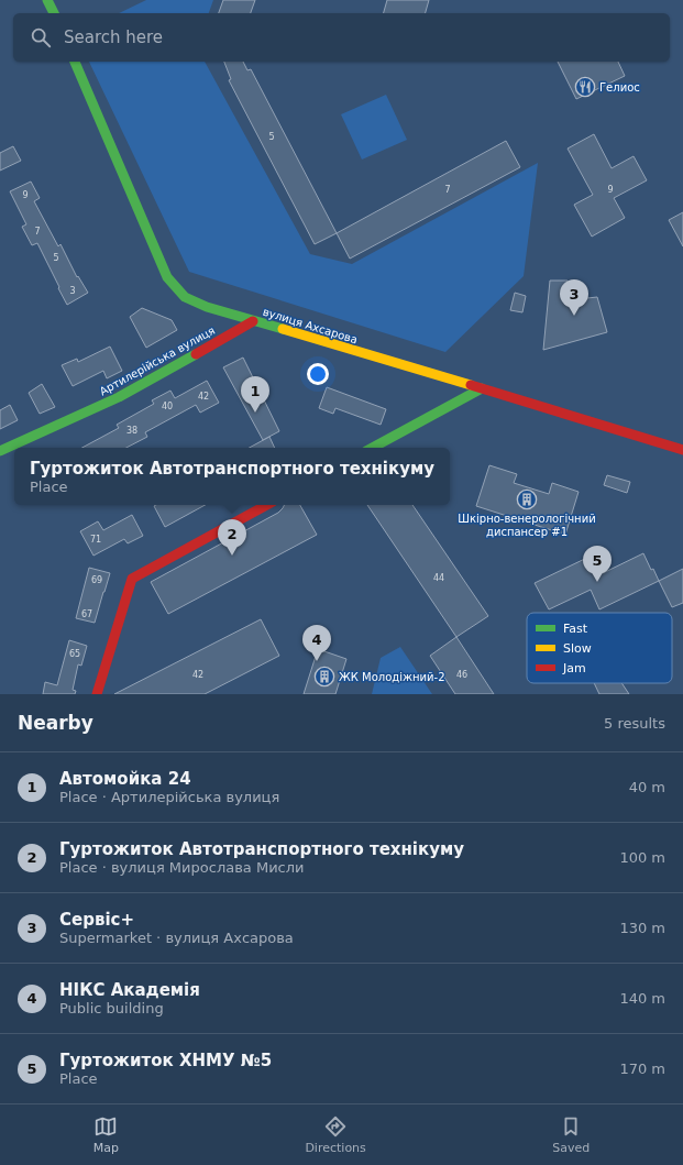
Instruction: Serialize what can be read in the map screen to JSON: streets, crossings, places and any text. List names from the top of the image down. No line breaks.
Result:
{"streets":{"street":["вулиця Ахсарова","Артилерійська вулиця"]},"crossings":[["вулиця Ахсарова","Артилерійська вулиця"]],"places":{"restaurant":["Гелиос"],"building":["Шкірно-венерологічний диспансер #1","ЖК Молодіжний-2"]},"house_numbers":["5","7","9","9","7","5","3","42","40","38","71","44","69","67","65","42","46"],"legend":["Fast","Slow","Jam"],"page":{"search":"Search here","pins":["3","1","2","5","4"],"popup":["Гуртожиток Автотранспортного технікуму","Place"],"heading":["Nearby","5 results"],"list":[{"mark":"1","name":"Автомойка 24","note":"Place · Артилерійська вулиця","value":"40 m"},{"mark":"2","name":"Гуртожиток Автотранспортного технікуму","note":"Place · вулиця Мирослава Мисли","value":"100 m"},{"mark":"3","name":"Сервіс+","note":"Supermarket · вулиця Ахсарова","value":"130 m"},{"mark":"4","name":"НІКС Академія","note":"Public building","value":"140 m"},{"mark":"5","name":"Гуртожиток ХНМУ №5","note":"Place","value":"170 m"}],"nav":["Map","Directions","Saved"]}}
